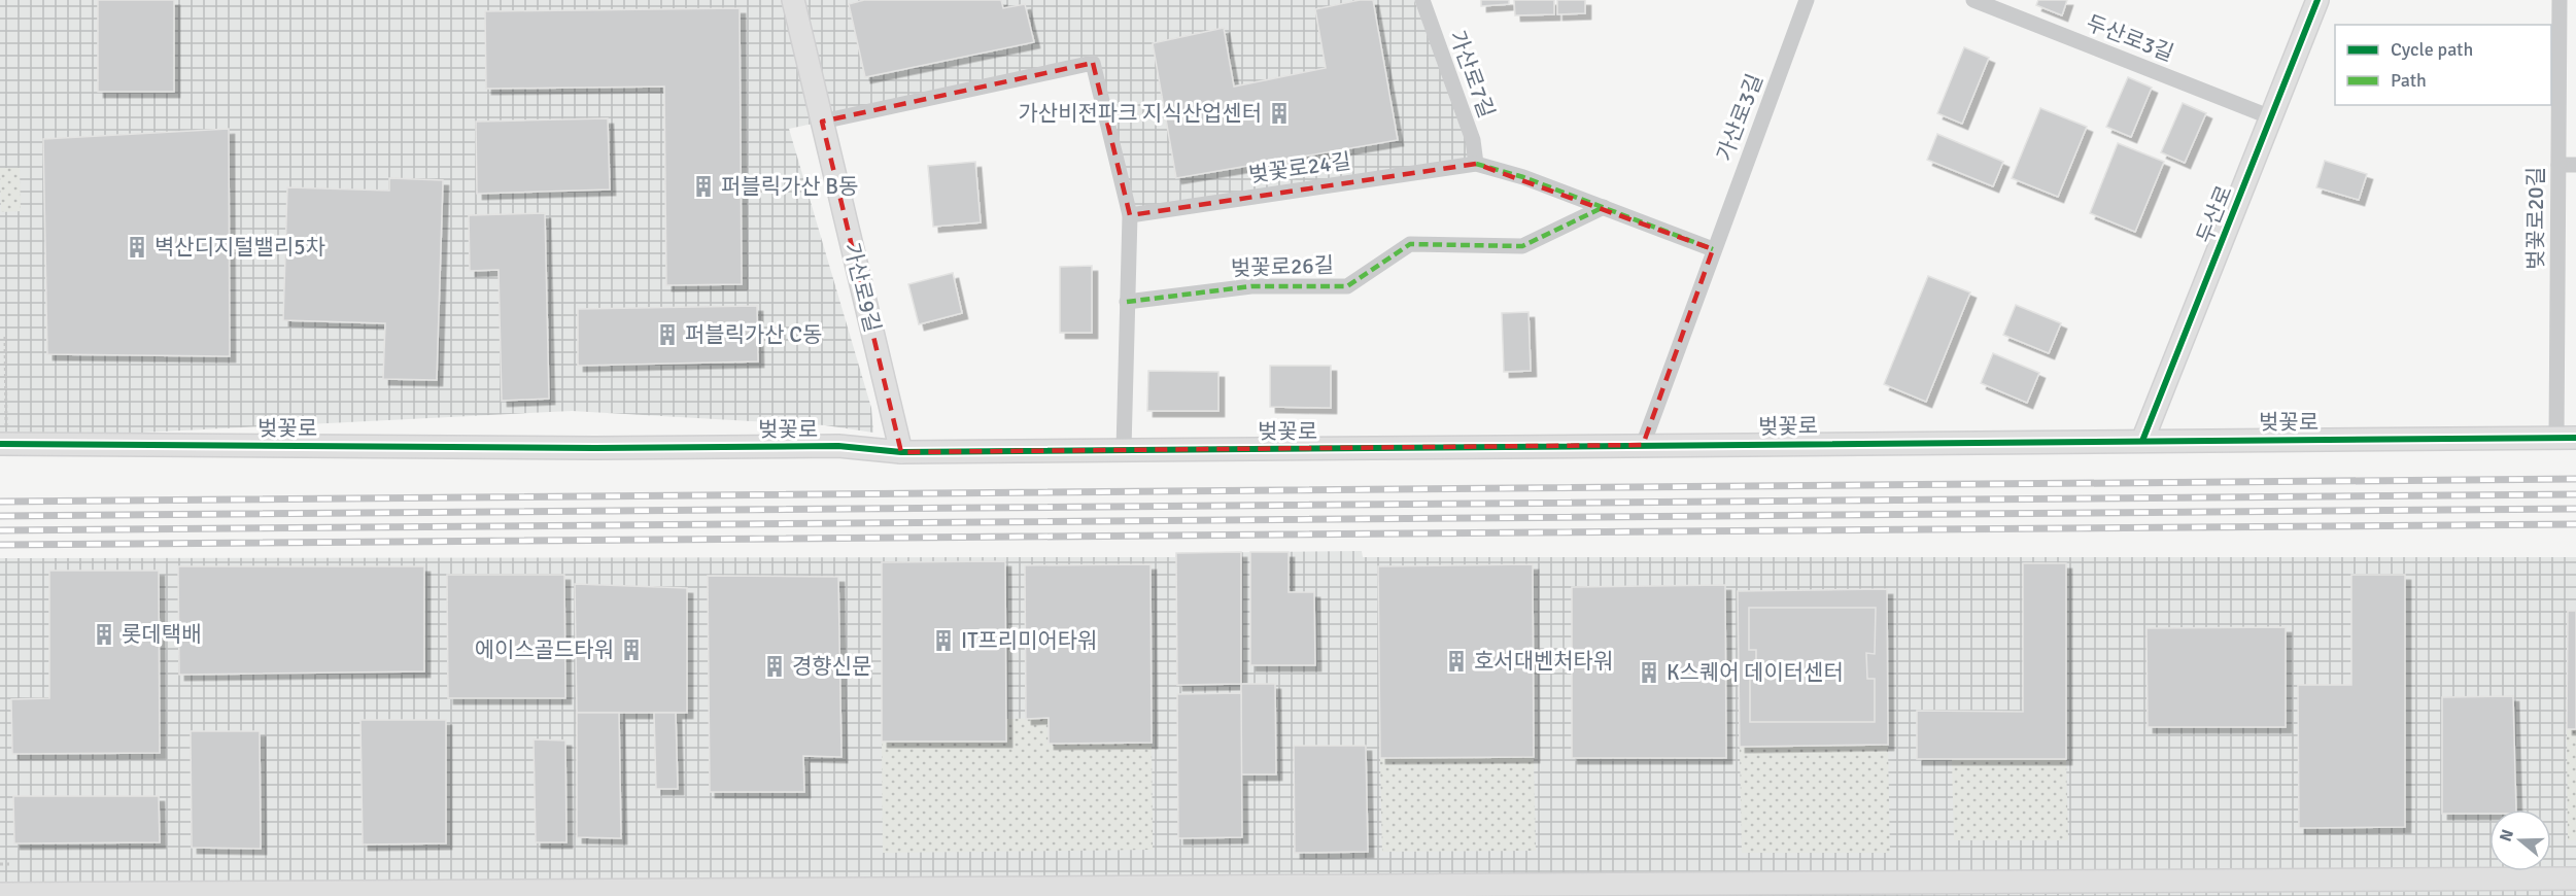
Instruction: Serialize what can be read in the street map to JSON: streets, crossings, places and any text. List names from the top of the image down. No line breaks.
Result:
{"streets":{"street":["두산로3길","가산로7길","가산로3길","벚꽃로24길","두산로","벚꽃로20길","벚꽃로26길","가산로9길","벚꽃로"]},"crossings":[["두산로3길","두산로"],["가산로7길","벚꽃로24길"],["가산로3길","벚꽃로"],["두산로","벚꽃로"],["벚꽃로20길","벚꽃로"],["가산로9길","벚꽃로"]],"places":{"building":["가산비전파크 지식산업센터","퍼블릭가산 B동","벽산디지털밸리5차","퍼블릭가산 C동","롯데택배","IT프리미어타워","에이스골드타워","호서대벤처타워","경향신문","K스퀘어 데이터센터"]},"legend":["Cycle path","Path"],"north":"left"}
